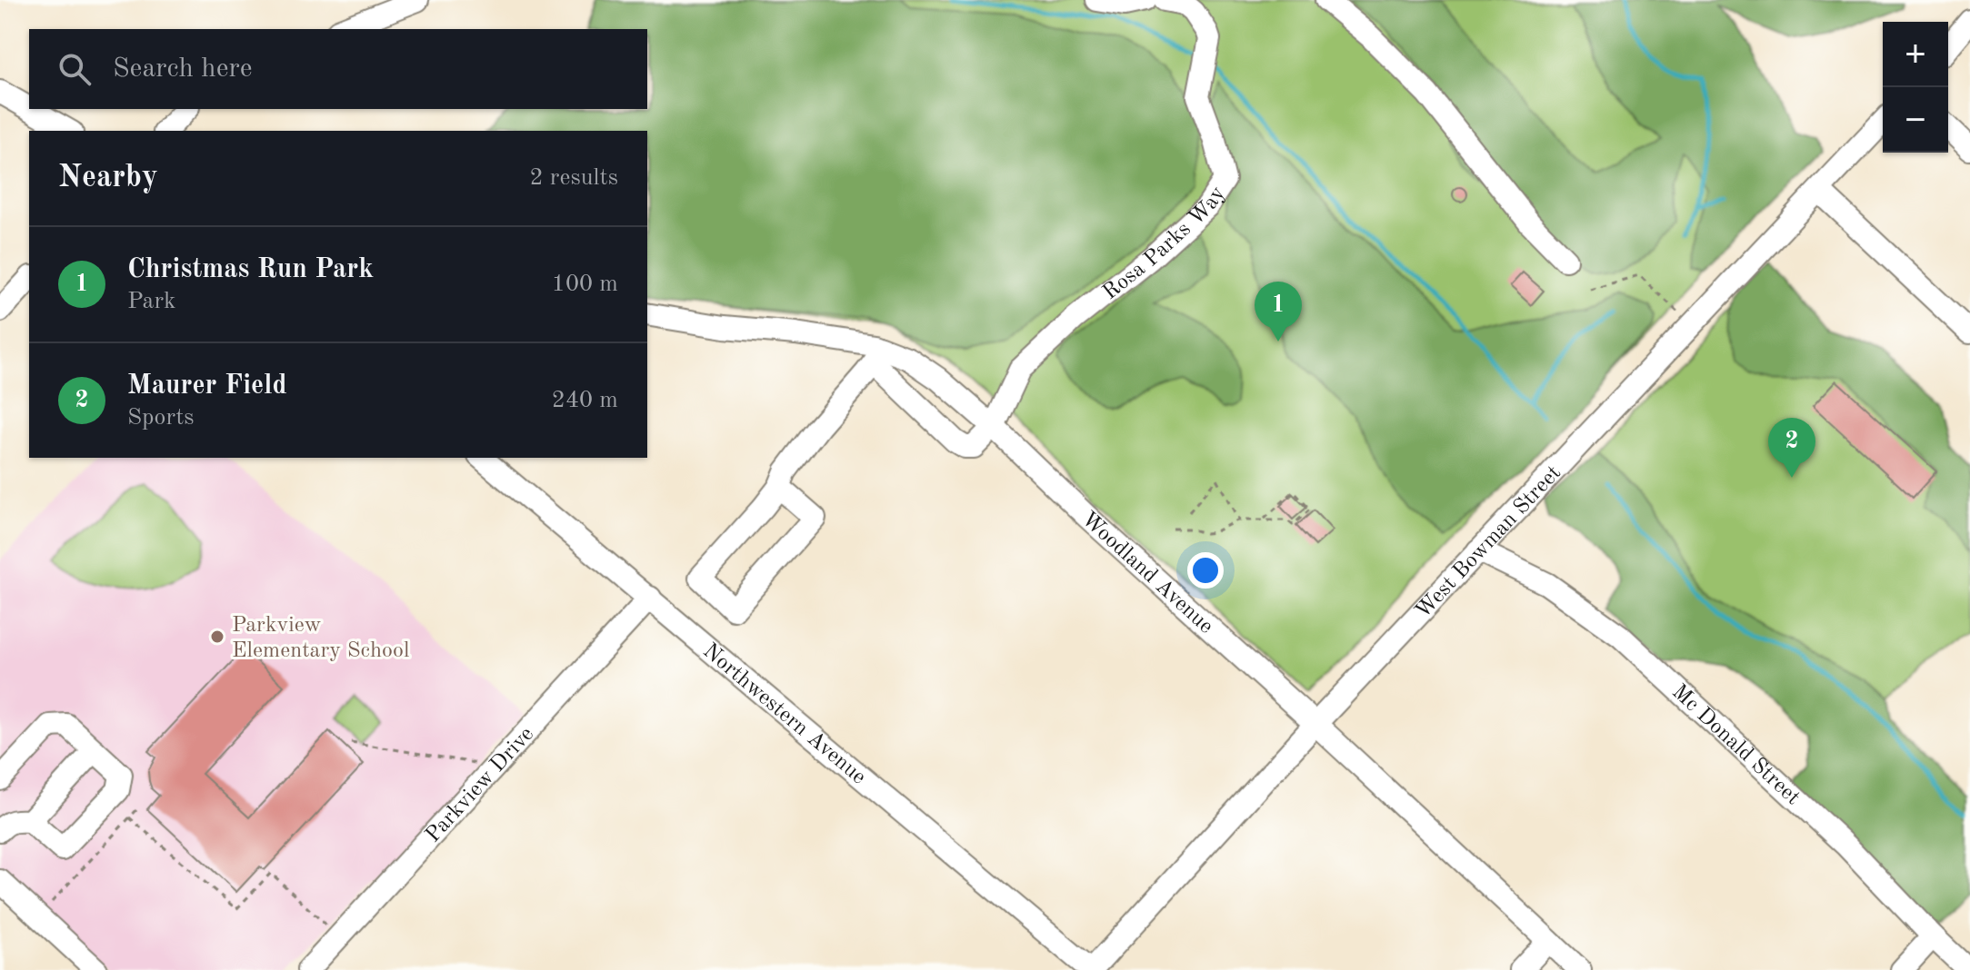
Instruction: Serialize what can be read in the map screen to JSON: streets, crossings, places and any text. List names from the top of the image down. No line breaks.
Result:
{"streets":{"street":["Rosa Parks Way","West Bowman Street","Woodland Avenue","Northwestern Avenue","Mc Donald Street","Parkview Drive"]},"crossings":[["Rosa Parks Way","Woodland Avenue"],["West Bowman Street","Woodland Avenue"],["West Bowman Street","Northwestern Avenue"],["West Bowman Street","Mc Donald Street"],["Northwestern Avenue","Parkview Drive"]],"places":["Parkview Elementary School"],"page":{"map_buttons":["+","−"],"search":"Search here","heading":["Nearby","2 results"],"list":[{"mark":"1","name":"Christmas Run Park","note":"Park","value":"100 m"},{"mark":"2","name":"Maurer Field","note":"Sports","value":"240 m"}],"pins":["1","2"]}}
